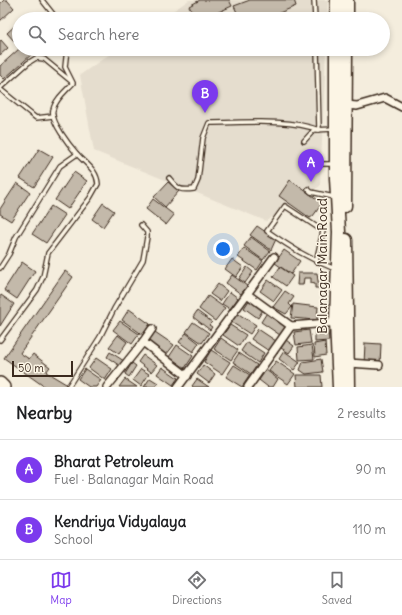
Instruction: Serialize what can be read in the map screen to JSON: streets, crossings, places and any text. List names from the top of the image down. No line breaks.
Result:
{"streets":{"main road":["Balanagar Main Road"]},"scale_bar":"50 m","page":{"search":"Search here","pins":["B","A"],"scale":"50 m","heading":["Nearby","2 results"],"list":[{"mark":"A","name":"Bharat Petroleum","note":"Fuel · Balanagar Main Road","value":"90 m"},{"mark":"B","name":"Kendriya Vidyalaya","note":"School","value":"110 m"}],"nav":["Map","Directions","Saved"]}}
